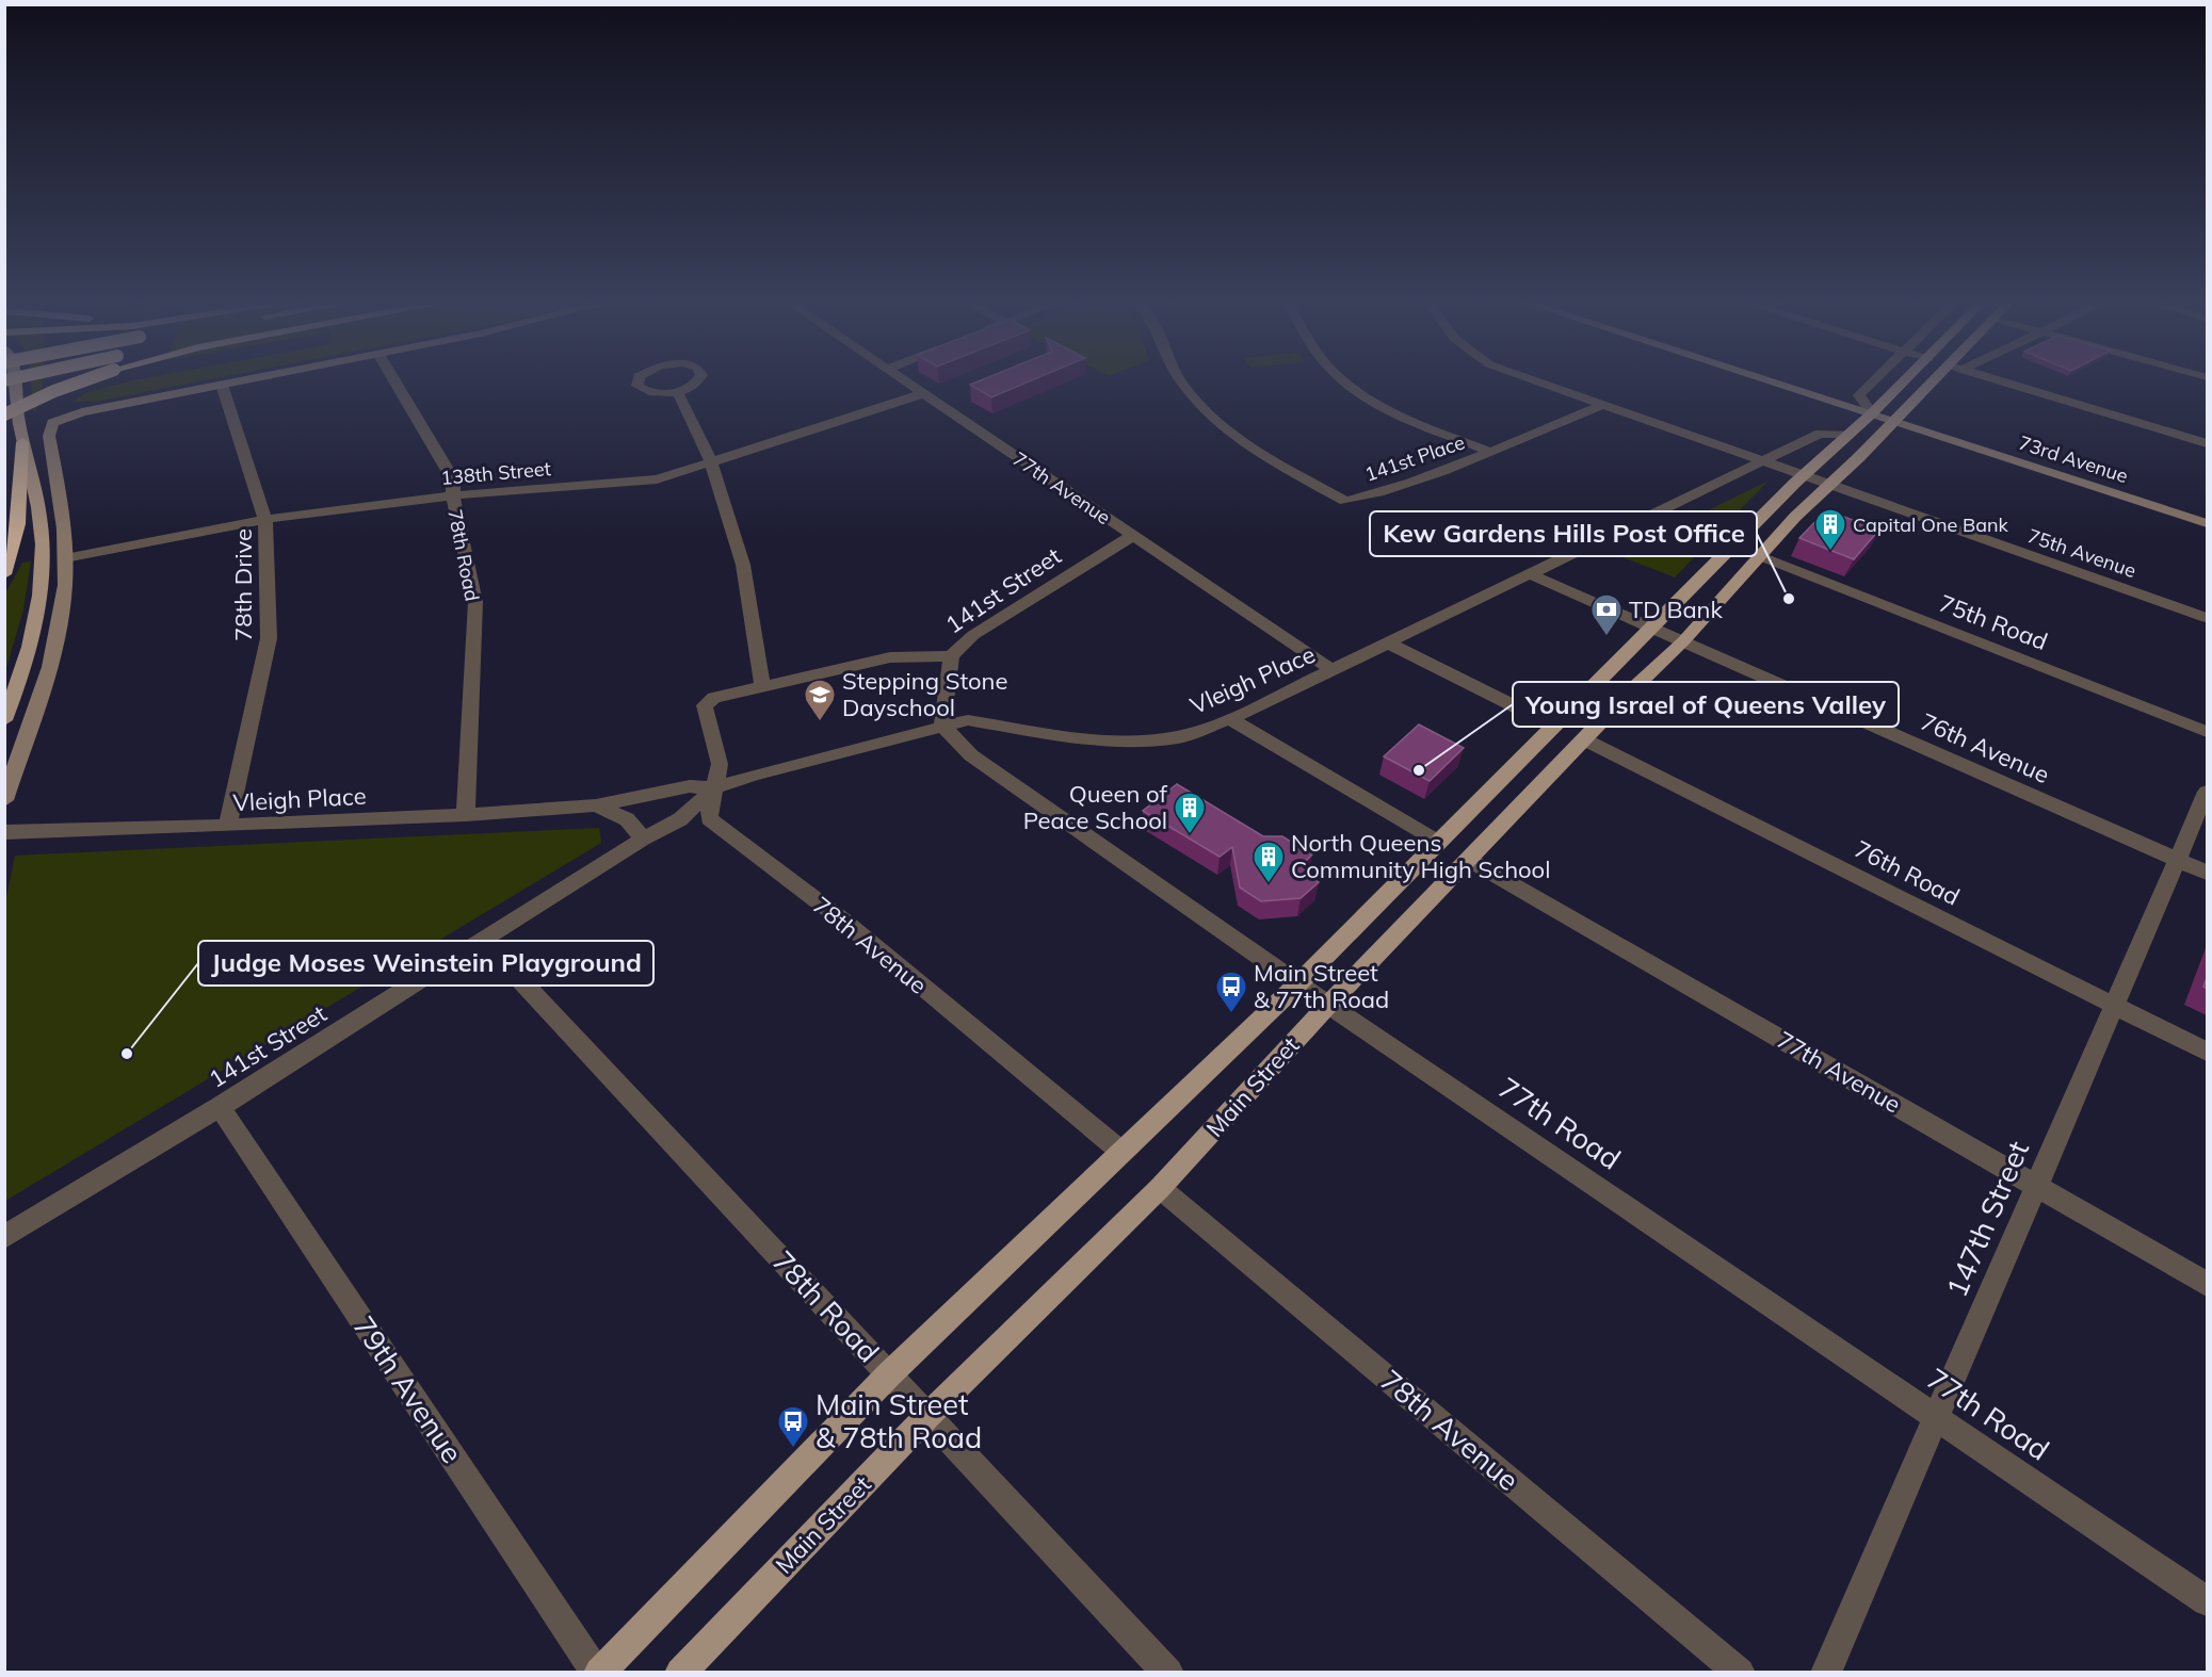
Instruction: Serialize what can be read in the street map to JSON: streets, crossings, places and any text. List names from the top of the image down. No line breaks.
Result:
{"streets":{"main road":["Main Street"],"street":["141st Place","73rd Avenue","138th Street","77th Avenue","75th Avenue","78th Road","78th Drive","141st Street","75th Road","Vleigh Place","76th Avenue","76th Road","78th Avenue","77th Road","147th Street","79th Avenue"]},"crossings":[["141st Place","75th Avenue"],["73rd Avenue","Main Street"],["138th Street","77th Avenue"],["138th Street","78th Road"],["138th Street","78th Drive"],["77th Avenue","141st Street"],["77th Avenue","Vleigh Place"],["77th Avenue","Main Street"],["77th Avenue","147th Street"],["75th Avenue","Vleigh Place"],["75th Avenue","Main Street"],["78th Road","141st Street"],["78th Road","Vleigh Place"],["78th Road","Main Street"],["78th Drive","Vleigh Place"],["141st Street","Vleigh Place"],["141st Street","78th Avenue"],["141st Street","79th Avenue"],["75th Road","Main Street"],["Vleigh Place","76th Avenue"],["Vleigh Place","78th Avenue"],["Vleigh Place","Main Street"],["Vleigh Place","77th Road"],["76th Avenue","Main Street"],["76th Avenue","147th Street"],["76th Road","Main Street"],["76th Road","147th Street"],["78th Avenue","Main Street"],["Main Street","77th Road"],["Main Street","79th Avenue"],["77th Road","147th Street"]],"places":{"building":["Capital One Bank","Queen of Peace School","North Queens Community High School"],"other":["Kew Gardens Hills Post Office","Young Israel of Queens Valley","Judge Moses Weinstein Playground"],"bank":["TD Bank"],"school or university":["Stepping Stone Dayschool"],"bus stop":["Main Street & 77th Road","Main Street & 78th Road"]}}
